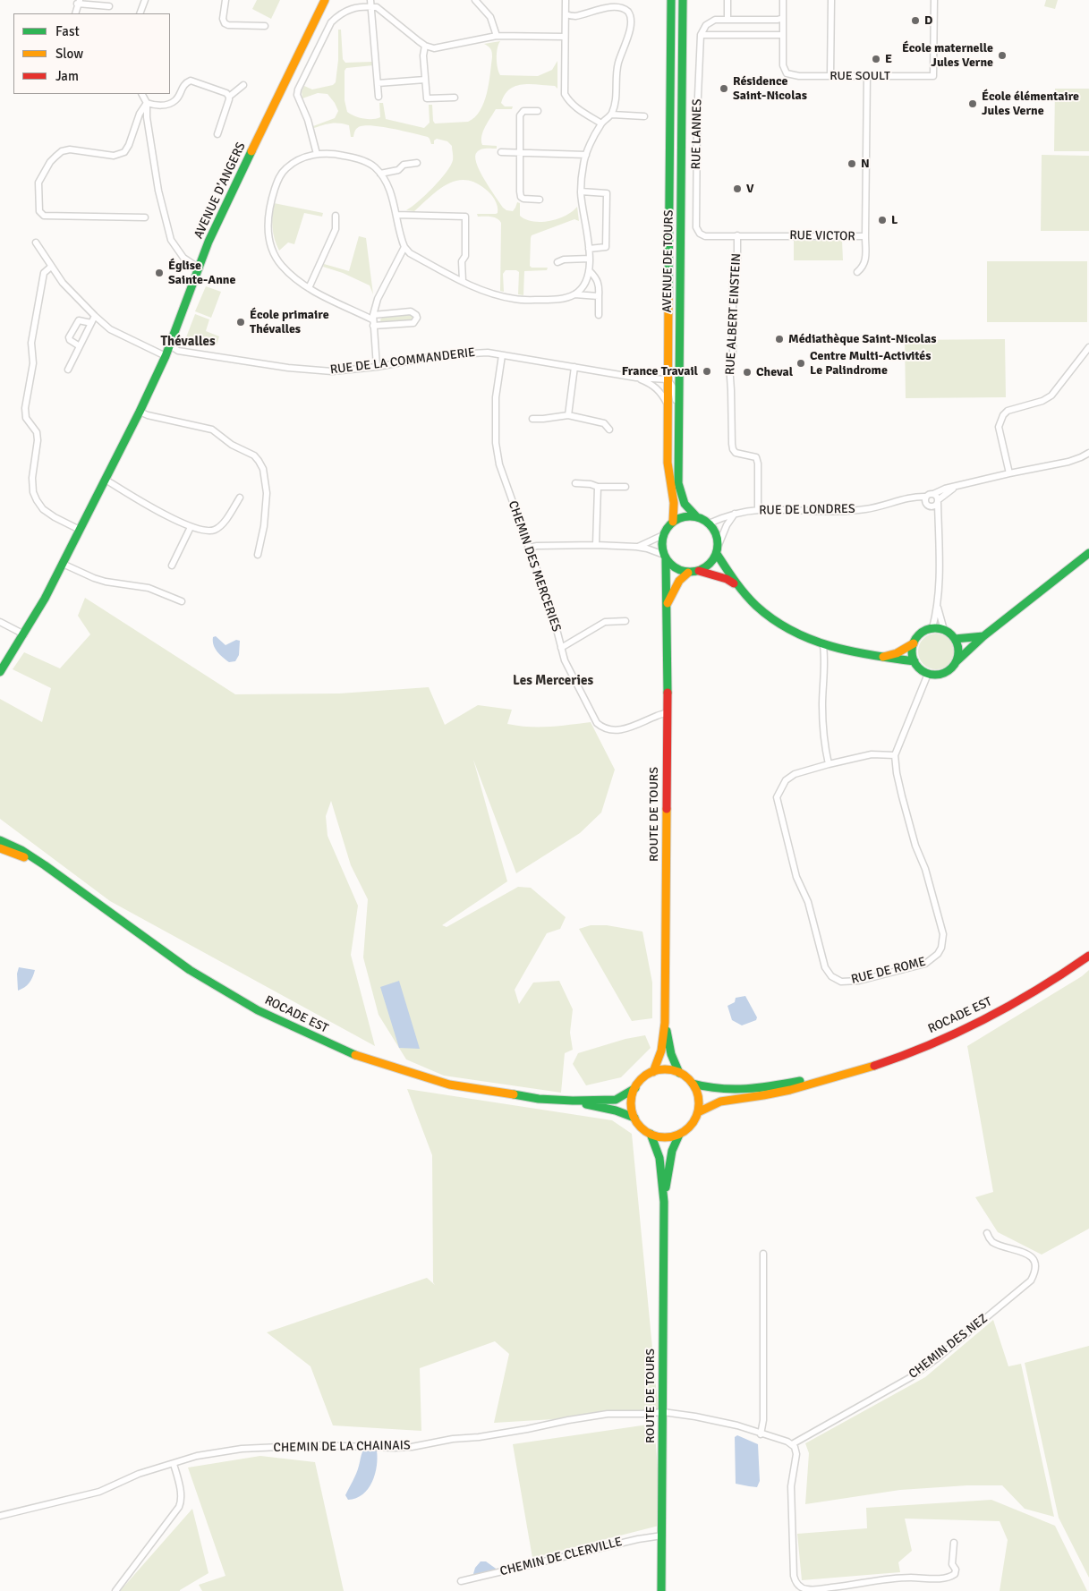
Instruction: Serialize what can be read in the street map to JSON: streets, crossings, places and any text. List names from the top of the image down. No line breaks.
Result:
{"streets":{"main road":["AVENUE D'ANGERS","AVENUE DE TOURS","ROUTE DE TOURS","ROCADE EST"],"street":["RUE SOULT","RUE LANNES","RUE VICTOR","RUE ALBERT EINSTEIN","RUE DE LA COMMANDERIE","RUE DE LONDRES","CHEMIN DES MERCERIES","RUE DE ROME","CHEMIN DES NEZ","CHEMIN DE LA CHAINAIS","CHEMIN DE CLERVILLE"]},"crossings":[["RUE SOULT","RUE VICTOR"],["RUE LANNES","RUE VICTOR"],["AVENUE D'ANGERS","RUE DE LA COMMANDERIE"],["RUE VICTOR","RUE ALBERT EINSTEIN"],["AVENUE DE TOURS","RUE DE LA COMMANDERIE"],["AVENUE DE TOURS","RUE DE LONDRES"],["AVENUE DE TOURS","ROUTE DE TOURS"],["RUE ALBERT EINSTEIN","RUE DE LONDRES"],["RUE DE LA COMMANDERIE","CHEMIN DES MERCERIES"],["RUE DE LONDRES","ROUTE DE TOURS"],["CHEMIN DES MERCERIES","ROUTE DE TOURS"],["ROUTE DE TOURS","ROCADE EST"],["ROUTE DE TOURS","CHEMIN DE LA CHAINAIS"],["ROUTE DE TOURS","CHEMIN DE CLERVILLE"],["CHEMIN DES NEZ","CHEMIN DE LA CHAINAIS"]],"districts":["Thévalles","Les Merceries"],"places":["D","École maternelle Jules Verne","E","Résidence Saint-Nicolas","École élémentaire Jules Verne","N","V","L","Église Sainte-Anne","École primaire Thévalles","Médiathèque Saint-Nicolas","Centre Multi-Activités Le Palindrome","France Travail","Cheval"],"legend":["Fast","Slow","Jam"]}
